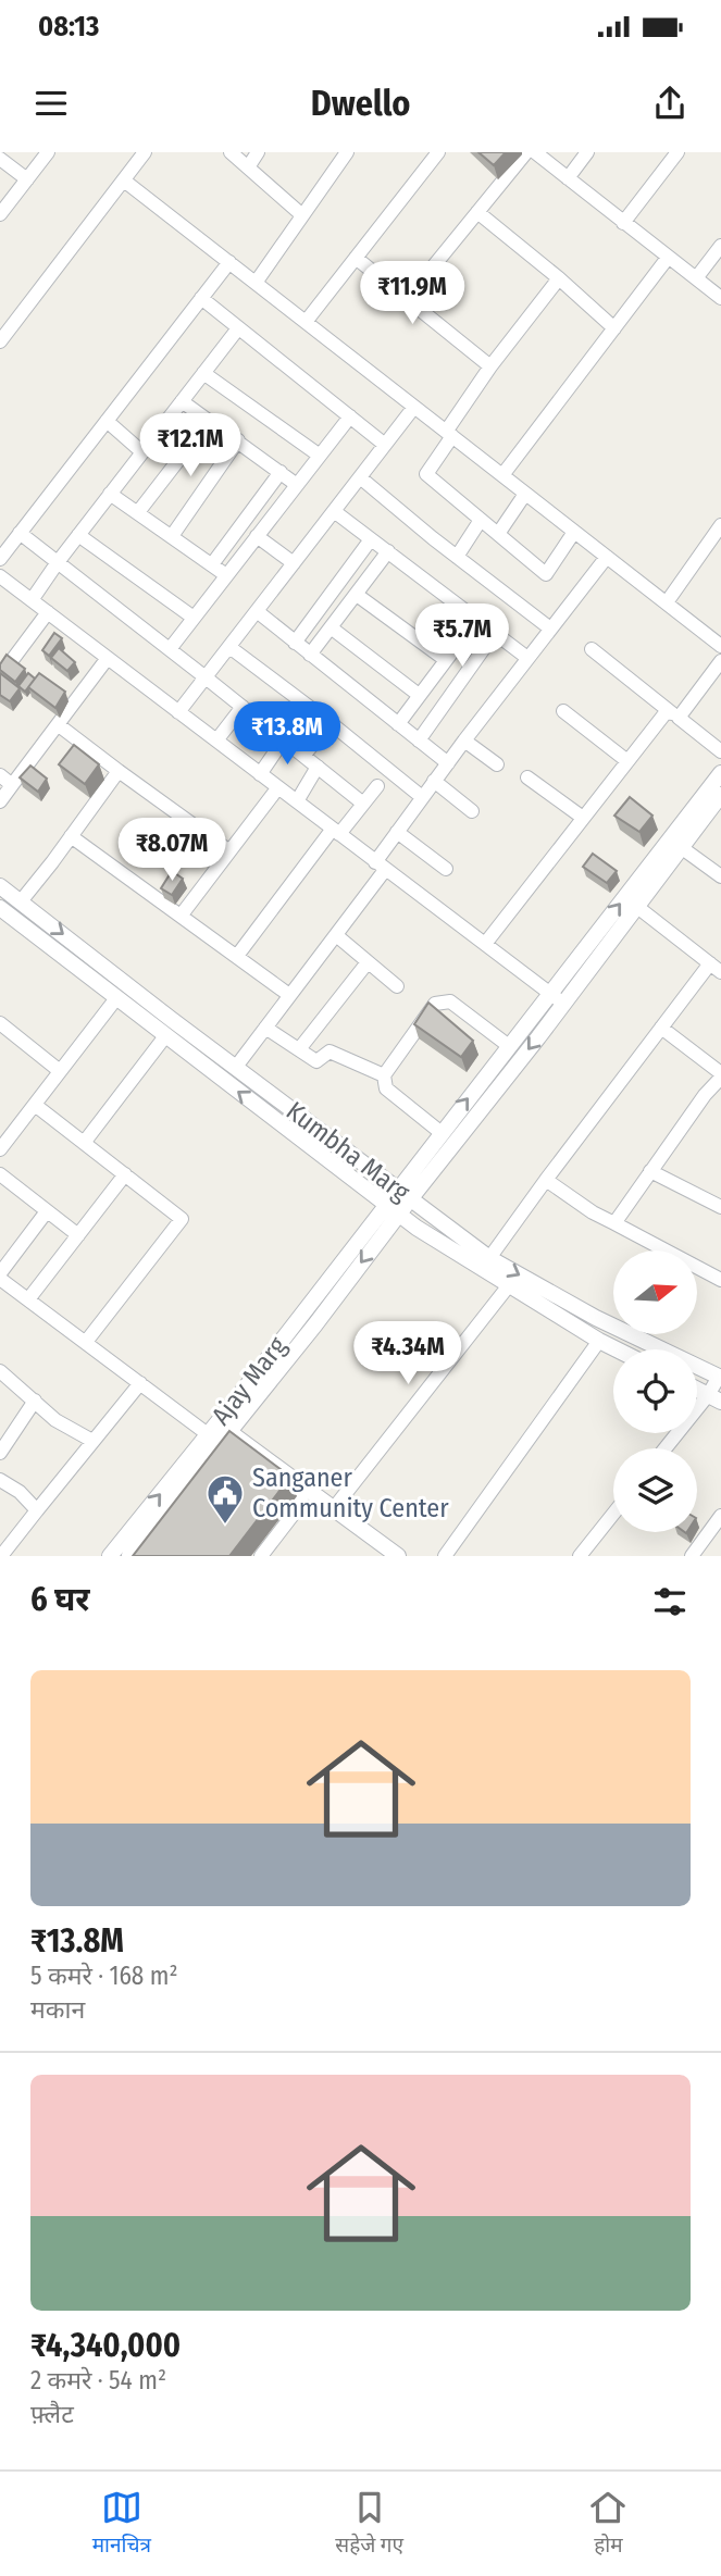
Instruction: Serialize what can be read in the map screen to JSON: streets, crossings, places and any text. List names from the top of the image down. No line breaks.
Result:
{"streets":{"street":["Kumbha Marg","Ajay Marg"]},"crossings":[["Kumbha Marg","Ajay Marg"]],"places":{"public building":["Sanganer Community Center"]},"north":"right","page":{"status":"08:13","header":"Dwello","price":["₹11.9M","₹12.1M","₹5.7M","₹13.8M","₹8.07M","₹4.34M"],"heading":"6 घर","list":[{"name":"₹13.8M","note":"5 कमरे · 168 m² · मकान"},{"name":"₹4,340,000","note":"2 कमरे · 54 m² · फ़्लैट"}],"tabs":["मानचित्र","सहेजे गए","होम"]}}
